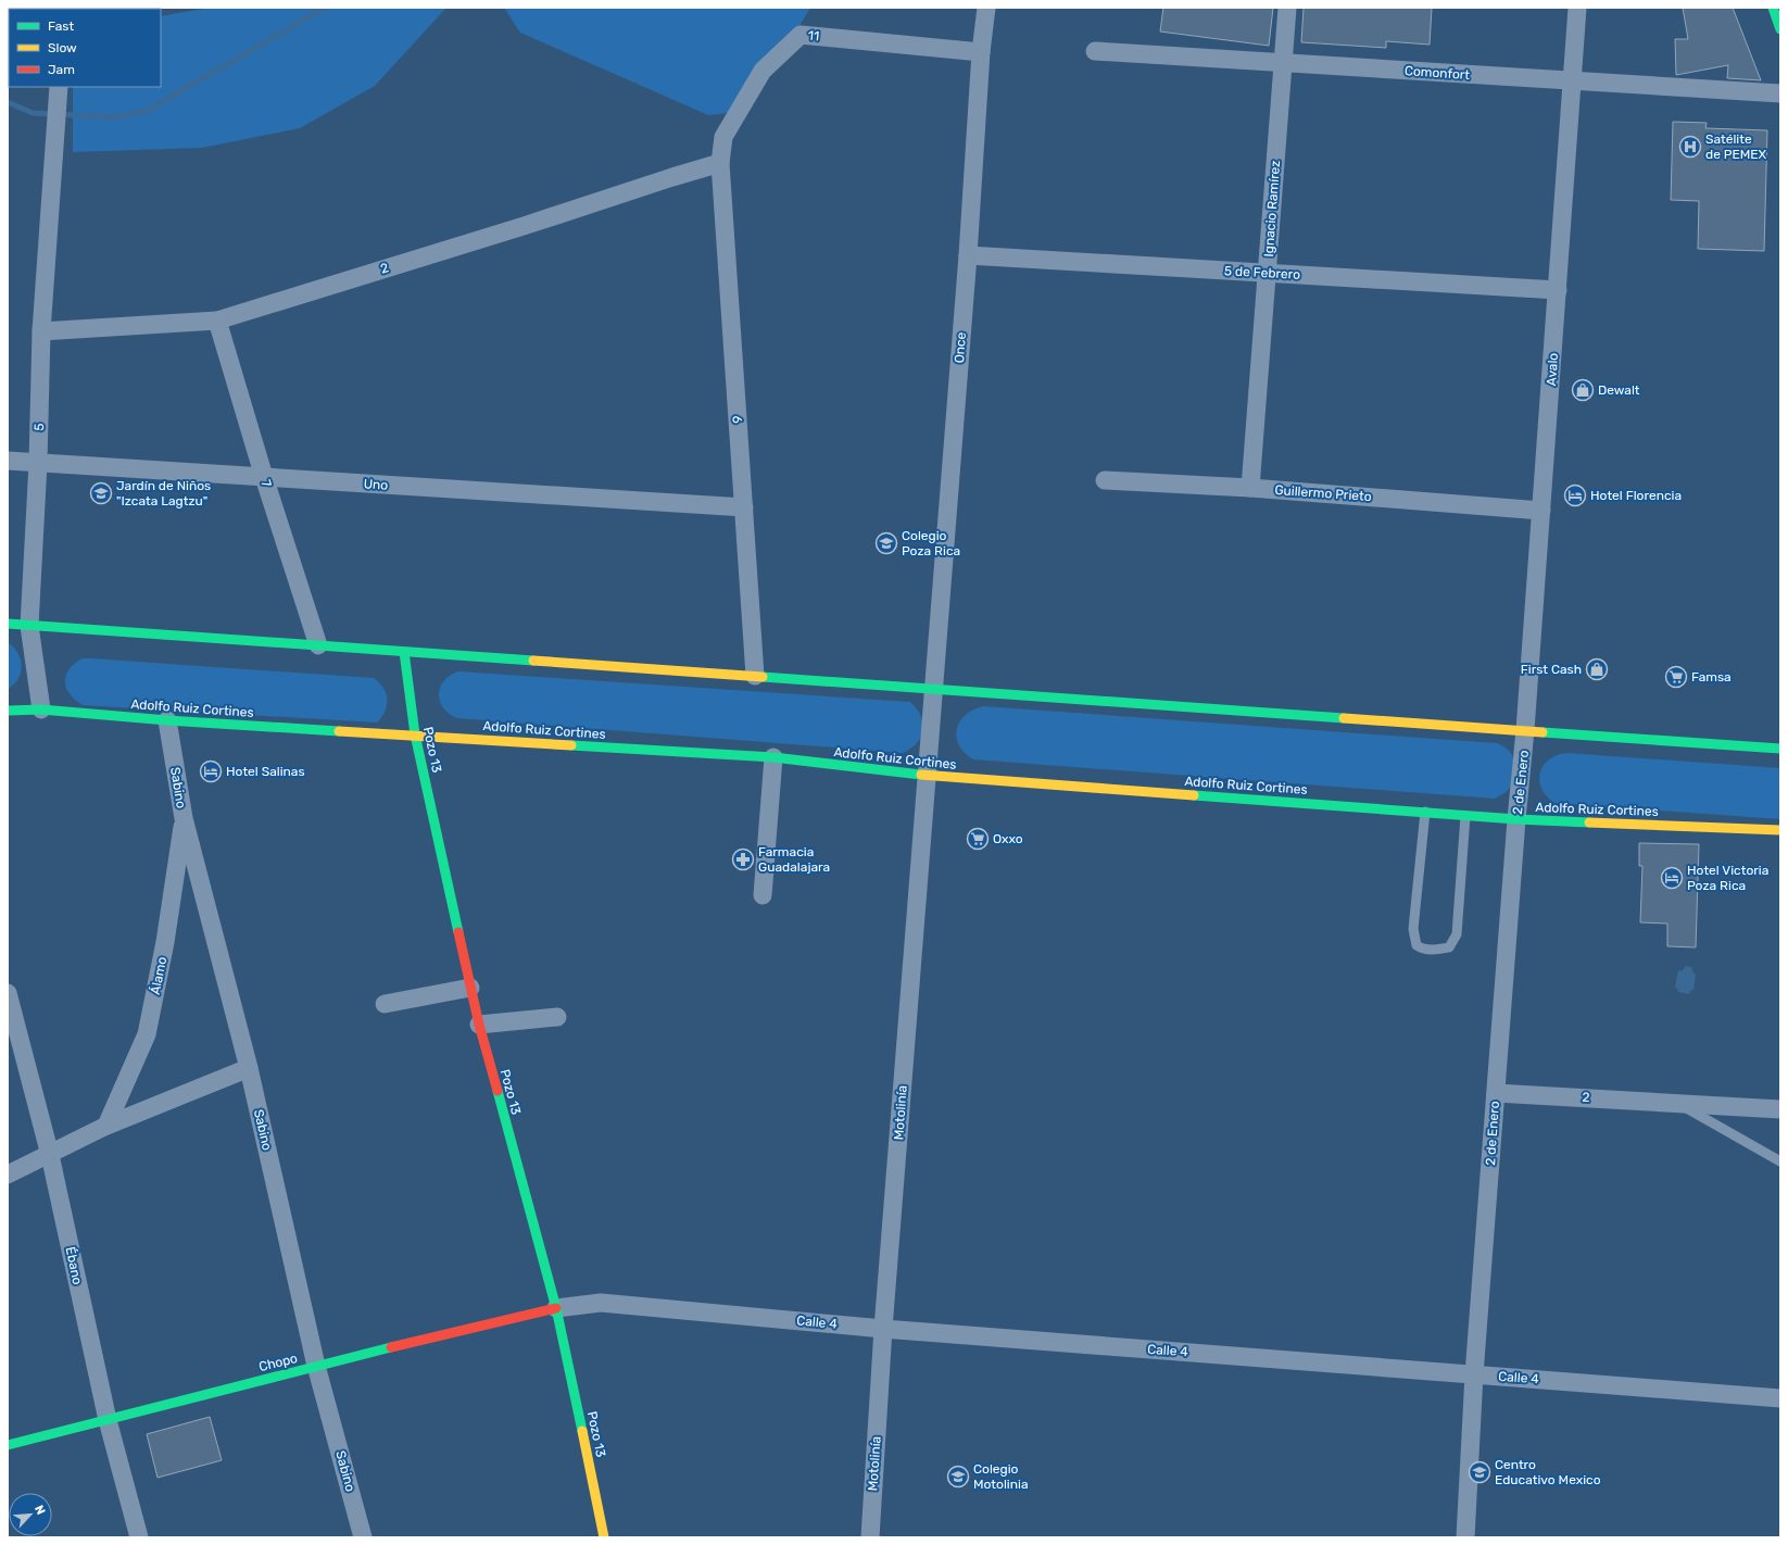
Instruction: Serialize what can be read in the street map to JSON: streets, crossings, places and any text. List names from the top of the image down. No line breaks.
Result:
{"streets":{"main road":["Adolfo Ruiz Cortines","Pozo 13","Chopo"],"street":["11","Comonfort","Ignacio Ramírez","2","5 de Febrero","Once","Avalo","9","5","7","Uno","Guillermo Prieto","2 de Enero","Sabino","Álamo","Motolinía","Ébano","Calle 4"]},"crossings":[["11","2"],["11","Once"],["11","9"],["Comonfort","Ignacio Ramírez"],["Comonfort","Avalo"],["Ignacio Ramírez","5 de Febrero"],["Ignacio Ramírez","Guillermo Prieto"],["2","9"],["2","5"],["2","7"],["2","2 de Enero"],["5 de Febrero","Once"],["5 de Febrero","Avalo"],["Once","Motolinía"],["Avalo","Guillermo Prieto"],["Avalo","2 de Enero"],["9","Uno"],["5","Uno"],["5","Adolfo Ruiz Cortines"],["7","Uno"],["Adolfo Ruiz Cortines","Pozo 13"],["Adolfo Ruiz Cortines","2 de Enero"],["Adolfo Ruiz Cortines","Sabino"],["Adolfo Ruiz Cortines","Motolinía"],["Pozo 13","Calle 4"],["Pozo 13","Chopo"],["2 de Enero","Calle 4"],["Sabino","Álamo"],["Sabino","Chopo"],["Motolinía","Calle 4"],["Ébano","Chopo"],["Calle 4","Chopo"]],"places":{"hospital":["Satélite de PEMEX"],"shop":["Dewalt","First Cash"],"school or university":["Jardín de Niños \"Izcata Lagtzu\"","Colegio Poza Rica","Centro Educativo Mexico","Colegio Motolinia"],"hotel":["Hotel Florencia","Hotel Salinas","Hotel Victoria Poza Rica"],"supermarket":["Famsa","Oxxo"],"pharmacy":["Farmacia Guadalajara"]},"legend":["Fast","Slow","Jam"],"north":"top right"}
